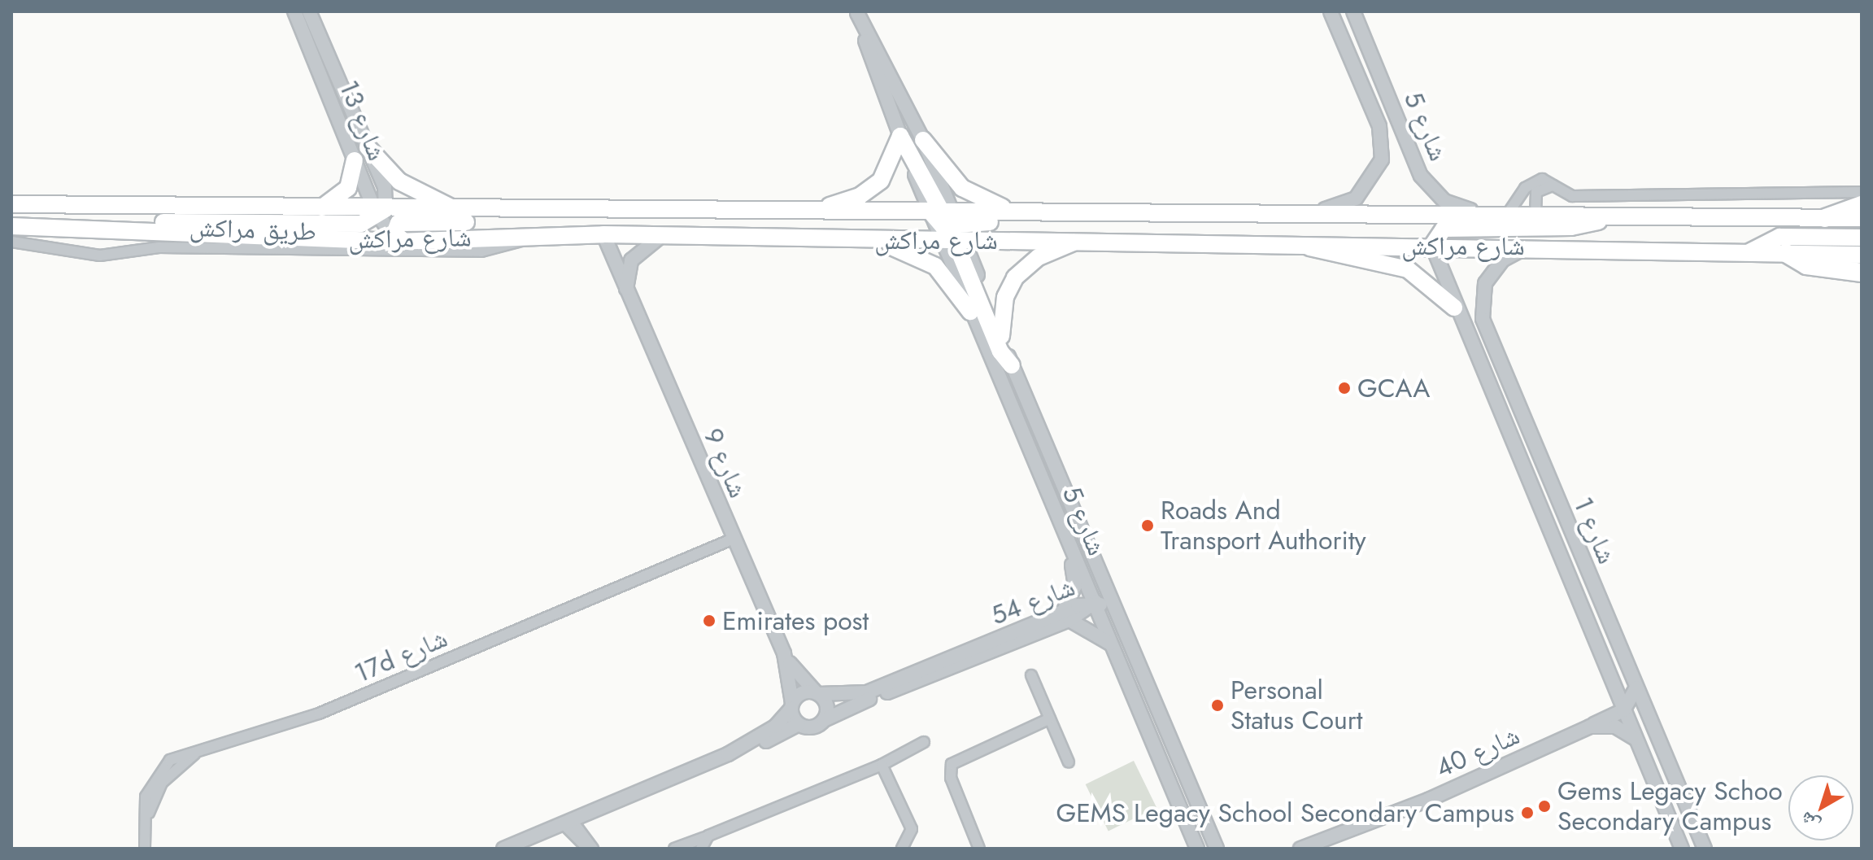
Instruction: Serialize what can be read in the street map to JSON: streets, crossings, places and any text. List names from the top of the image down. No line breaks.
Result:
{"streets":{"main road":["شارع مراكش"],"street":["شارع 13","شارع 5","طريق مراكش","شارع 9","شارع 1","شارع 54","17d شارع","شارع 40"]},"crossings":[["شارع 13","شارع مراكش"],["شارع 5","شارع مراكش"],["شارع 5","شارع 54"],["طريق مراكش","شارع مراكش"],["شارع مراكش","شارع 9"],["شارع مراكش","شارع 1"],["شارع 9","شارع 54"],["شارع 9","17d شارع"],["شارع 1","شارع 40"]],"places":["GCAA","Roads And Transport Authority","Emirates post","Personal Status Court","Gems Legacy Schoo Secondary Campus","GEMS Legacy School Secondary Campus"],"north":"bottom left"}
